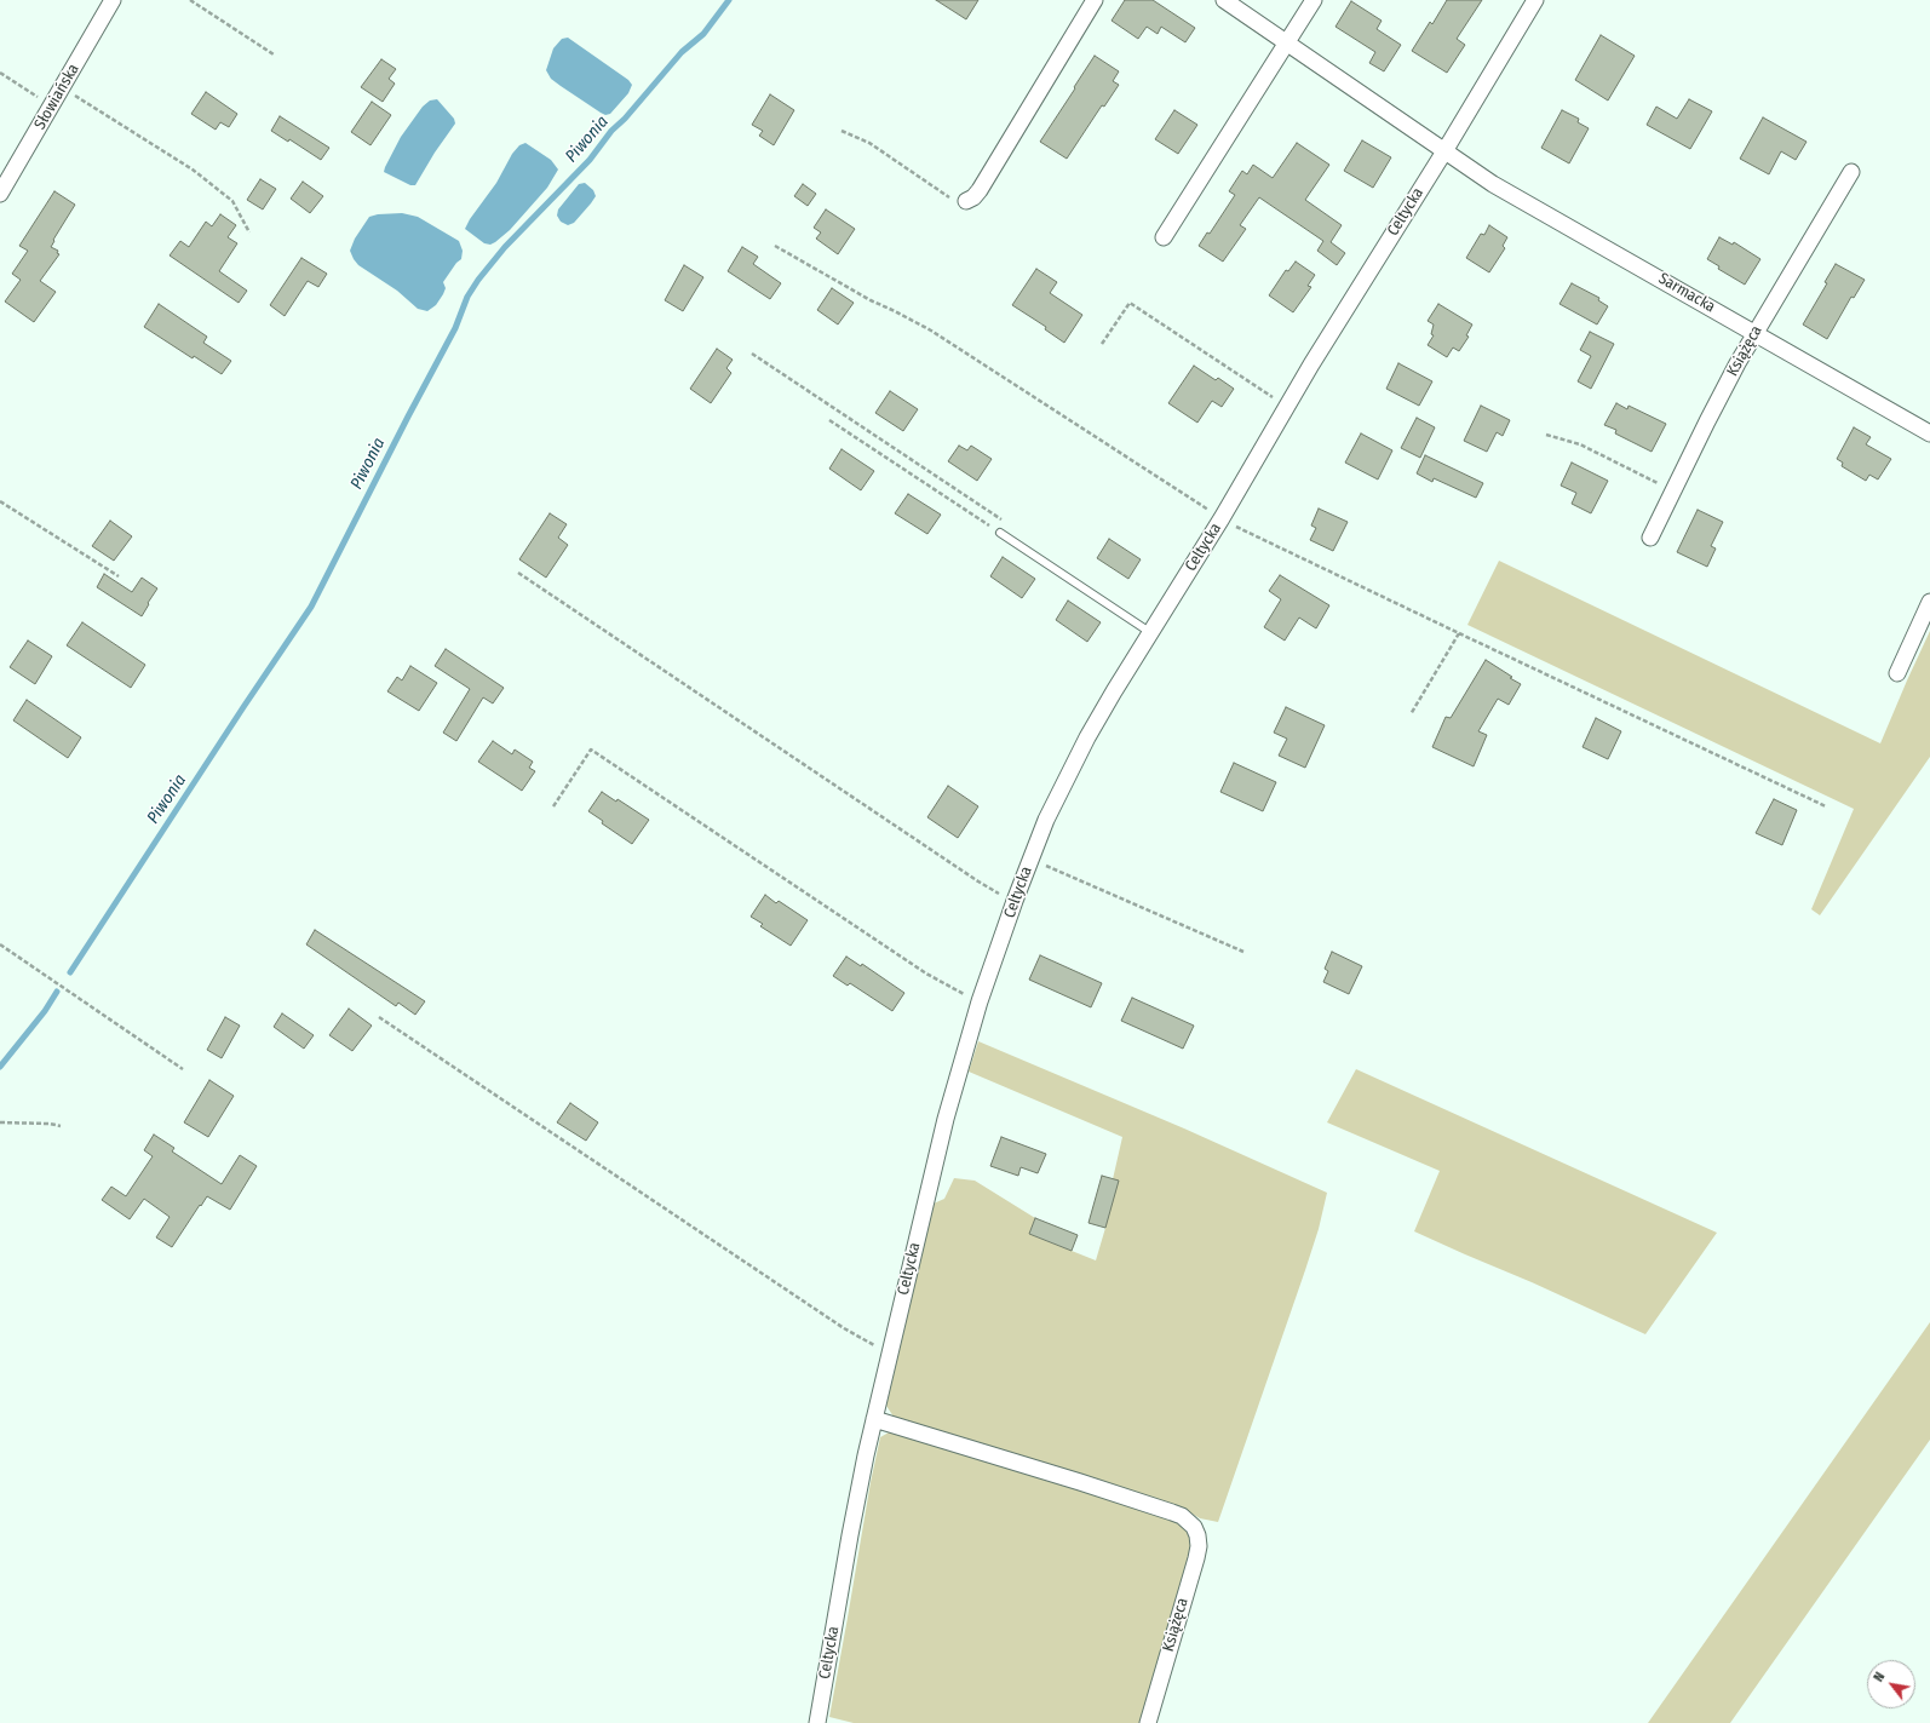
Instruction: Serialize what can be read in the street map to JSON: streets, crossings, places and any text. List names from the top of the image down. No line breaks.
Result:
{"streets":{"street":["Słowiańska","Celtycka","Sarmacka","Książęca"]},"crossings":[["Celtycka","Sarmacka"],["Celtycka","Książęca"],["Sarmacka","Książęca"]],"water":["Piwonia"],"north":"top left"}
